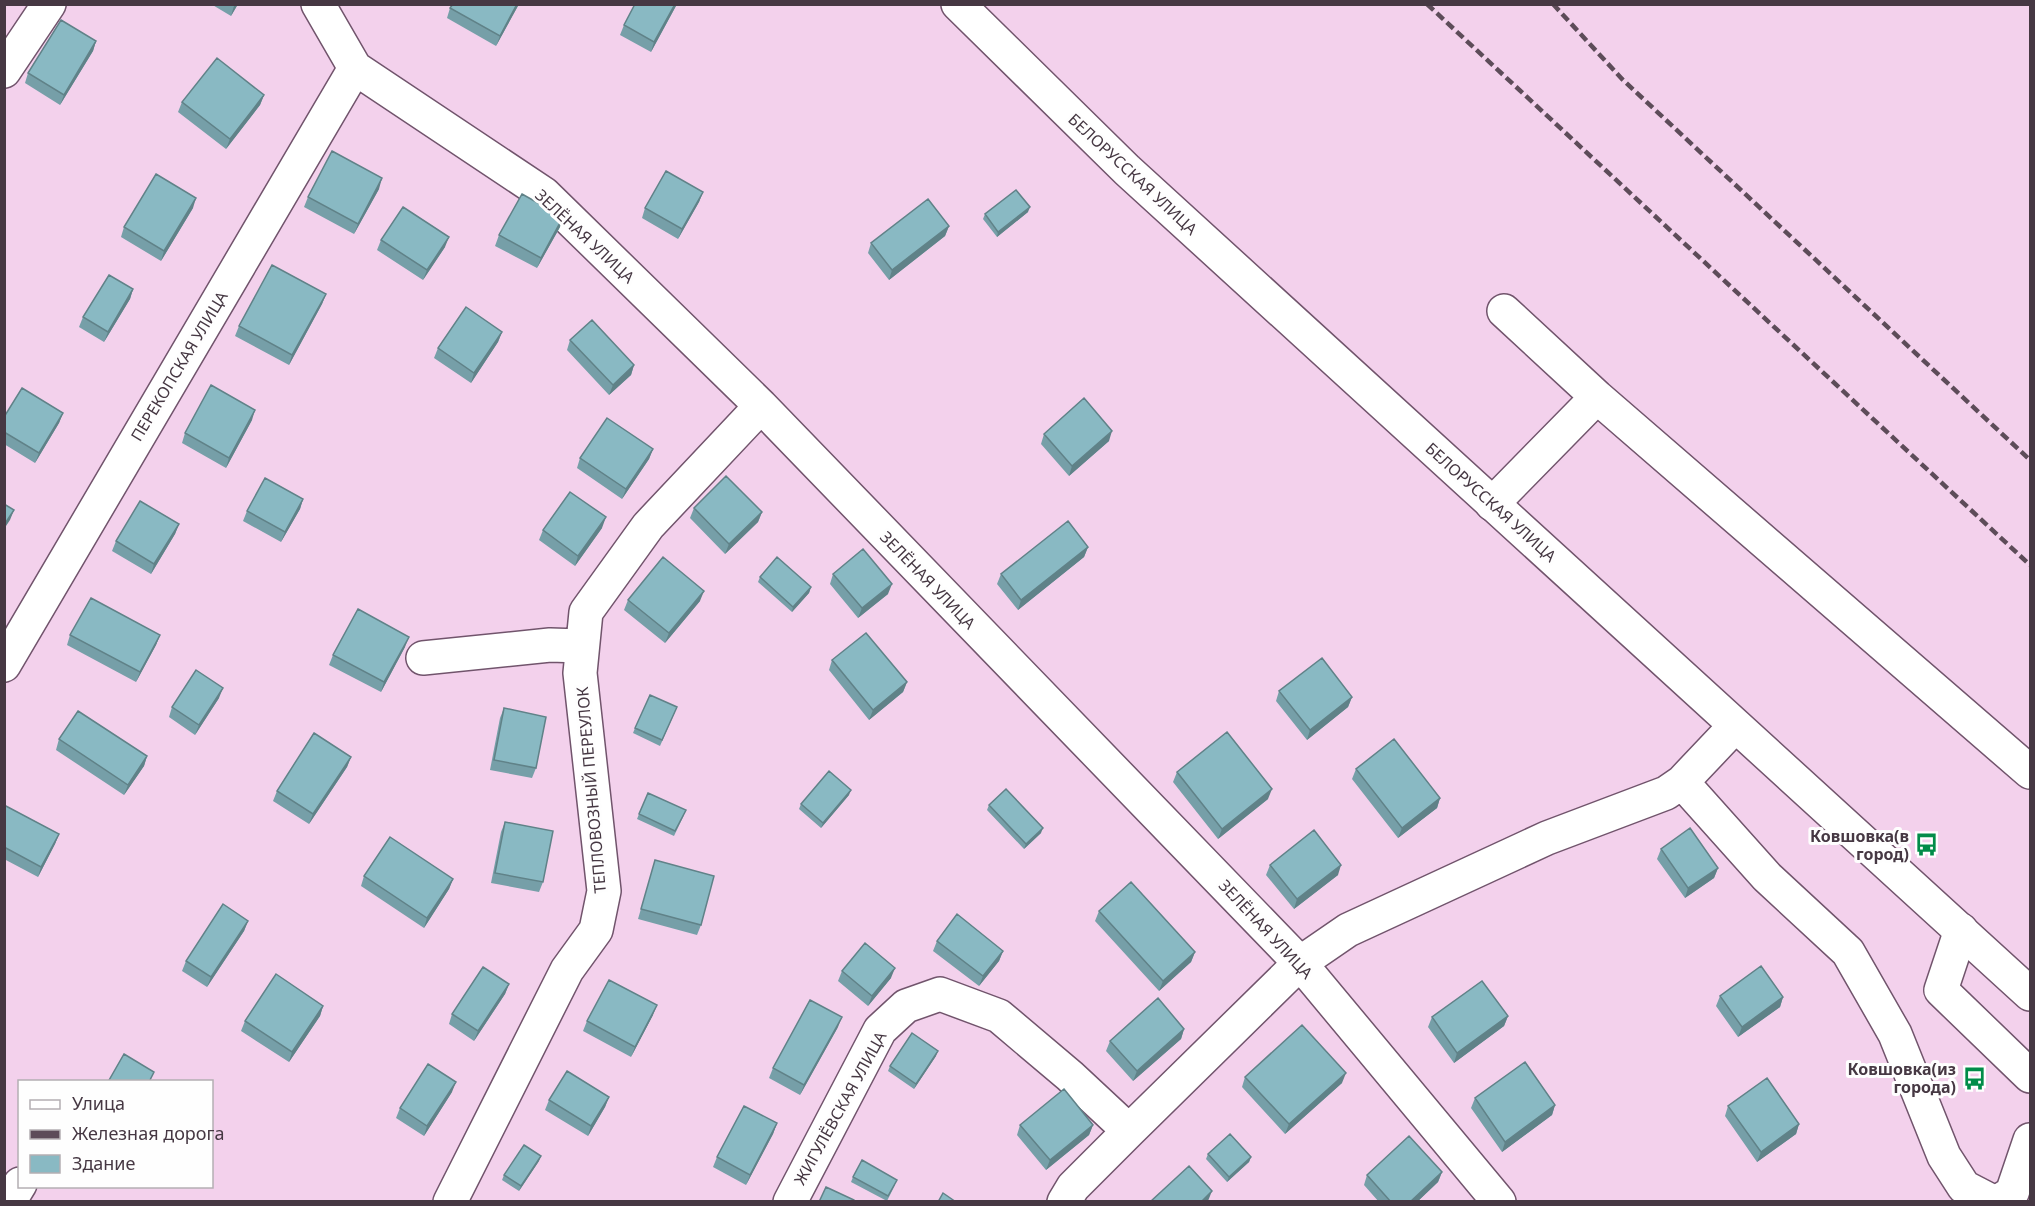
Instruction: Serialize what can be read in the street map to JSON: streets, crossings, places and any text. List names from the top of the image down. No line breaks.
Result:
{"streets":{"street":["БЕЛОРУССКАЯ УЛИЦА","ЗЕЛЁНАЯ УЛИЦА","ПЕРЕКОПСКАЯ УЛИЦА","ТЕПЛОВОЗНЫЙ ПЕРЕУЛОК","ЖИГУЛЁВСКАЯ УЛИЦА"]},"crossings":[["ЗЕЛЁНАЯ УЛИЦА","ПЕРЕКОПСКАЯ УЛИЦА"],["ЗЕЛЁНАЯ УЛИЦА","ТЕПЛОВОЗНЫЙ ПЕРЕУЛОК"]],"places":{"bus stop":["Ковшовка(в город)","Ковшовка(из города)"]},"legend":["Улица","Железная дорога","Здание"]}
